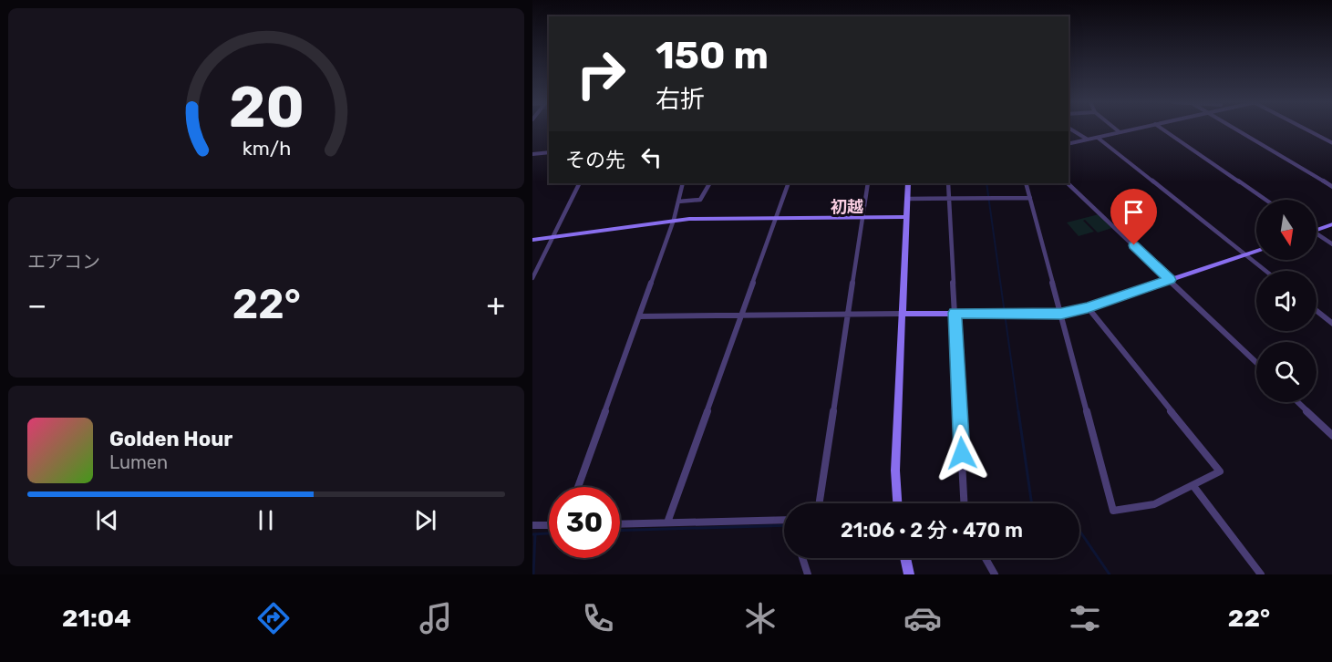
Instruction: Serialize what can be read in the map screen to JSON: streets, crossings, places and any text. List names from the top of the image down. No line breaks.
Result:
{"districts":["初越"],"north":"bottom","page":{"turn":["150 m","右折"],"then":"その先","tile":"エアコン","heat":["−","22°","+"],"song":["Golden Hour","Lumen"],"limit":"30","trip":"21:06 · 2 分 · 470 m","tabs":["21:04","22°"],"gauge":["20","km/h"]}}
